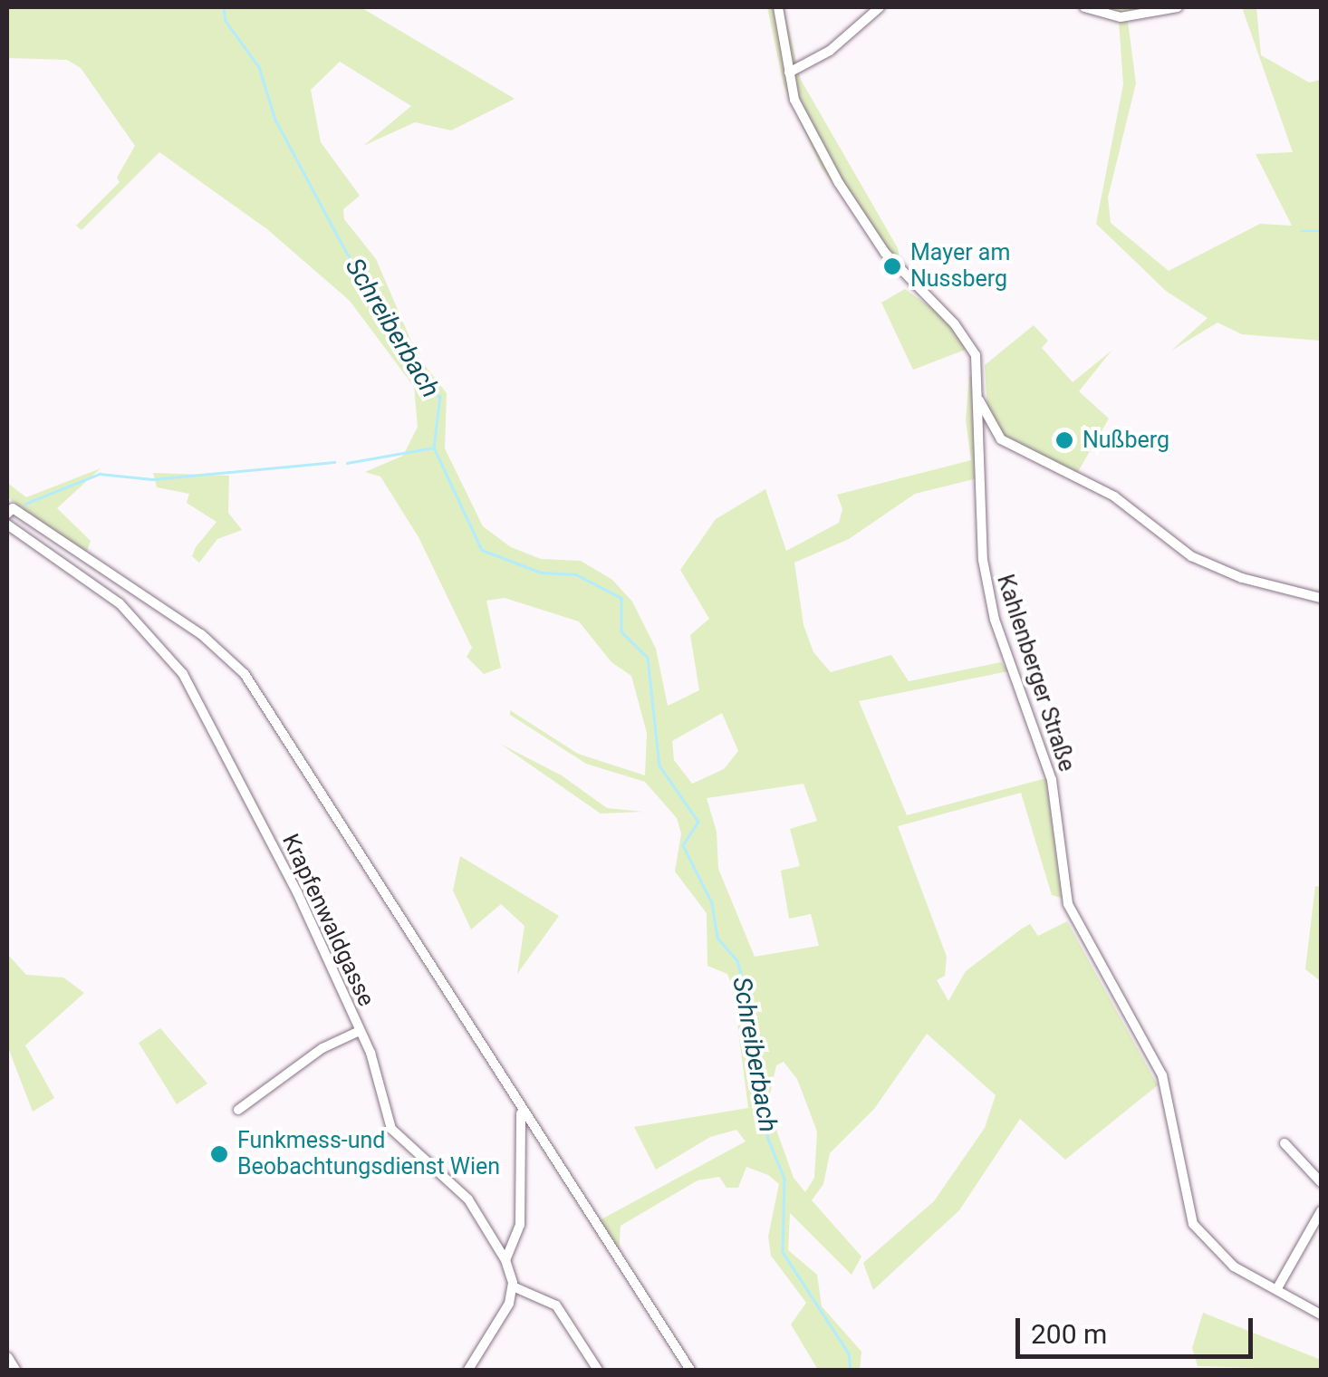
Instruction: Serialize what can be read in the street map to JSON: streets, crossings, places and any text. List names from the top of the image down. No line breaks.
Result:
{"streets":{"street":["Kahlenberger Straße","Krapfenwaldgasse"]},"water":["Schreiberbach"],"places":["Mayer am Nussberg","Nußberg","Funkmess-und Beobachtungsdienst Wien"],"scale_bar":"200 m"}
